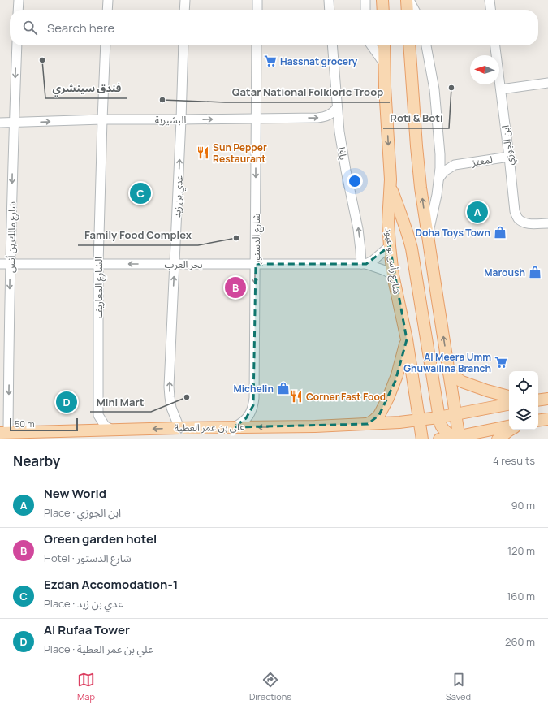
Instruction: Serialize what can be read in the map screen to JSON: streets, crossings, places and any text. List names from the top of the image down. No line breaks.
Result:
{"streets":{"main road":["شارع رأس بو عبود","علي بن عمر العطية"],"street":["البشيرية","ابن الجوزي","يافا","لمعتز","عدي بن زيد","شارع مالك بن أنس","شارع الدستور","بحر العرب","الشارع المعاريف"]},"crossings":[["البشيرية","يافا"],["البشيرية","عدي بن زيد"],["البشيرية","شارع مالك بن أنس"],["البشيرية","شارع الدستور"],["البشيرية","الشارع المعاريف"],["ابن الجوزي","لمعتز"],["يافا","بحر العرب"],["عدي بن زيد","بحر العرب"],["عدي بن زيد","علي بن عمر العطية"],["شارع مالك بن أنس","بحر العرب"],["شارع مالك بن أنس","علي بن عمر العطية"],["شارع الدستور","بحر العرب"],["شارع الدستور","علي بن عمر العطية"],["شارع رأس بو عبود","بحر العرب"],["شارع رأس بو عبود","علي بن عمر العطية"],["بحر العرب","الشارع المعاريف"],["الشارع المعاريف","علي بن عمر العطية"]],"one_way":["البشيرية","يافا","عدي بن زيد","شارع مالك بن أنس","شارع الدستور","علي بن عمر العطية"],"places":{"other":["فندق سينشري","Roti & Boti","Qatar National Folkloric Troop","Family Food Complex","Mini Mart"],"supermarket":["Hassnat grocery","Al Meera Umm Ghuwailina Branch"],"restaurant":["Sun Pepper Restaurant","Corner Fast Food"],"shop":["Doha Toys Town","Maroush","Michelin"]},"scale_bar":"50 m","north":"left","page":{"search":"Search here","pins":["C","A","B","D"],"scale":"50 m","heading":["Nearby","4 results"],"list":[{"mark":"A","name":"New World","note":"Place · ابن الجوزي","value":"90 m"},{"mark":"B","name":"Green garden hotel","note":"Hotel · شارع الدستور","value":"120 m"},{"mark":"C","name":"Ezdan Accomodation-1","note":"Place · عدي بن زيد","value":"160 m"},{"mark":"D","name":"Al Rufaa Tower","note":"Place · علي بن عمر العطية","value":"260 m"}],"nav":["Map","Directions","Saved"]}}
